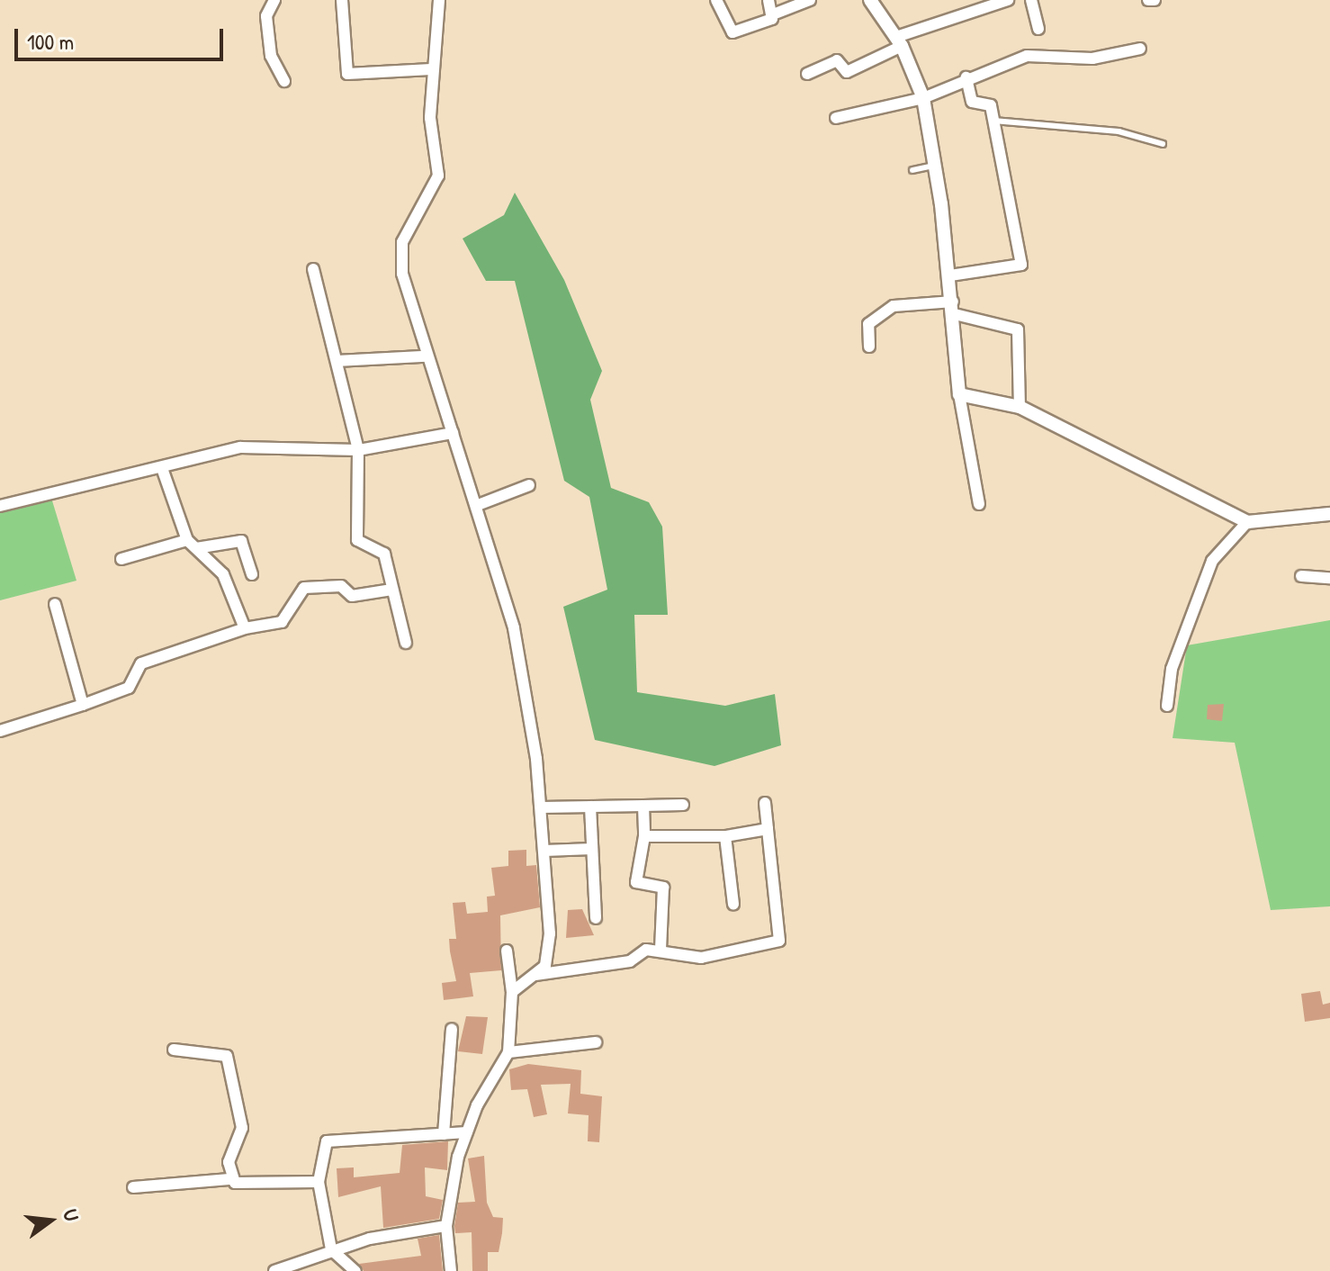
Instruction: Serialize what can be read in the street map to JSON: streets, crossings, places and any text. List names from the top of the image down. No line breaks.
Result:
{"scale_bar":"100 m","north":"right"}
